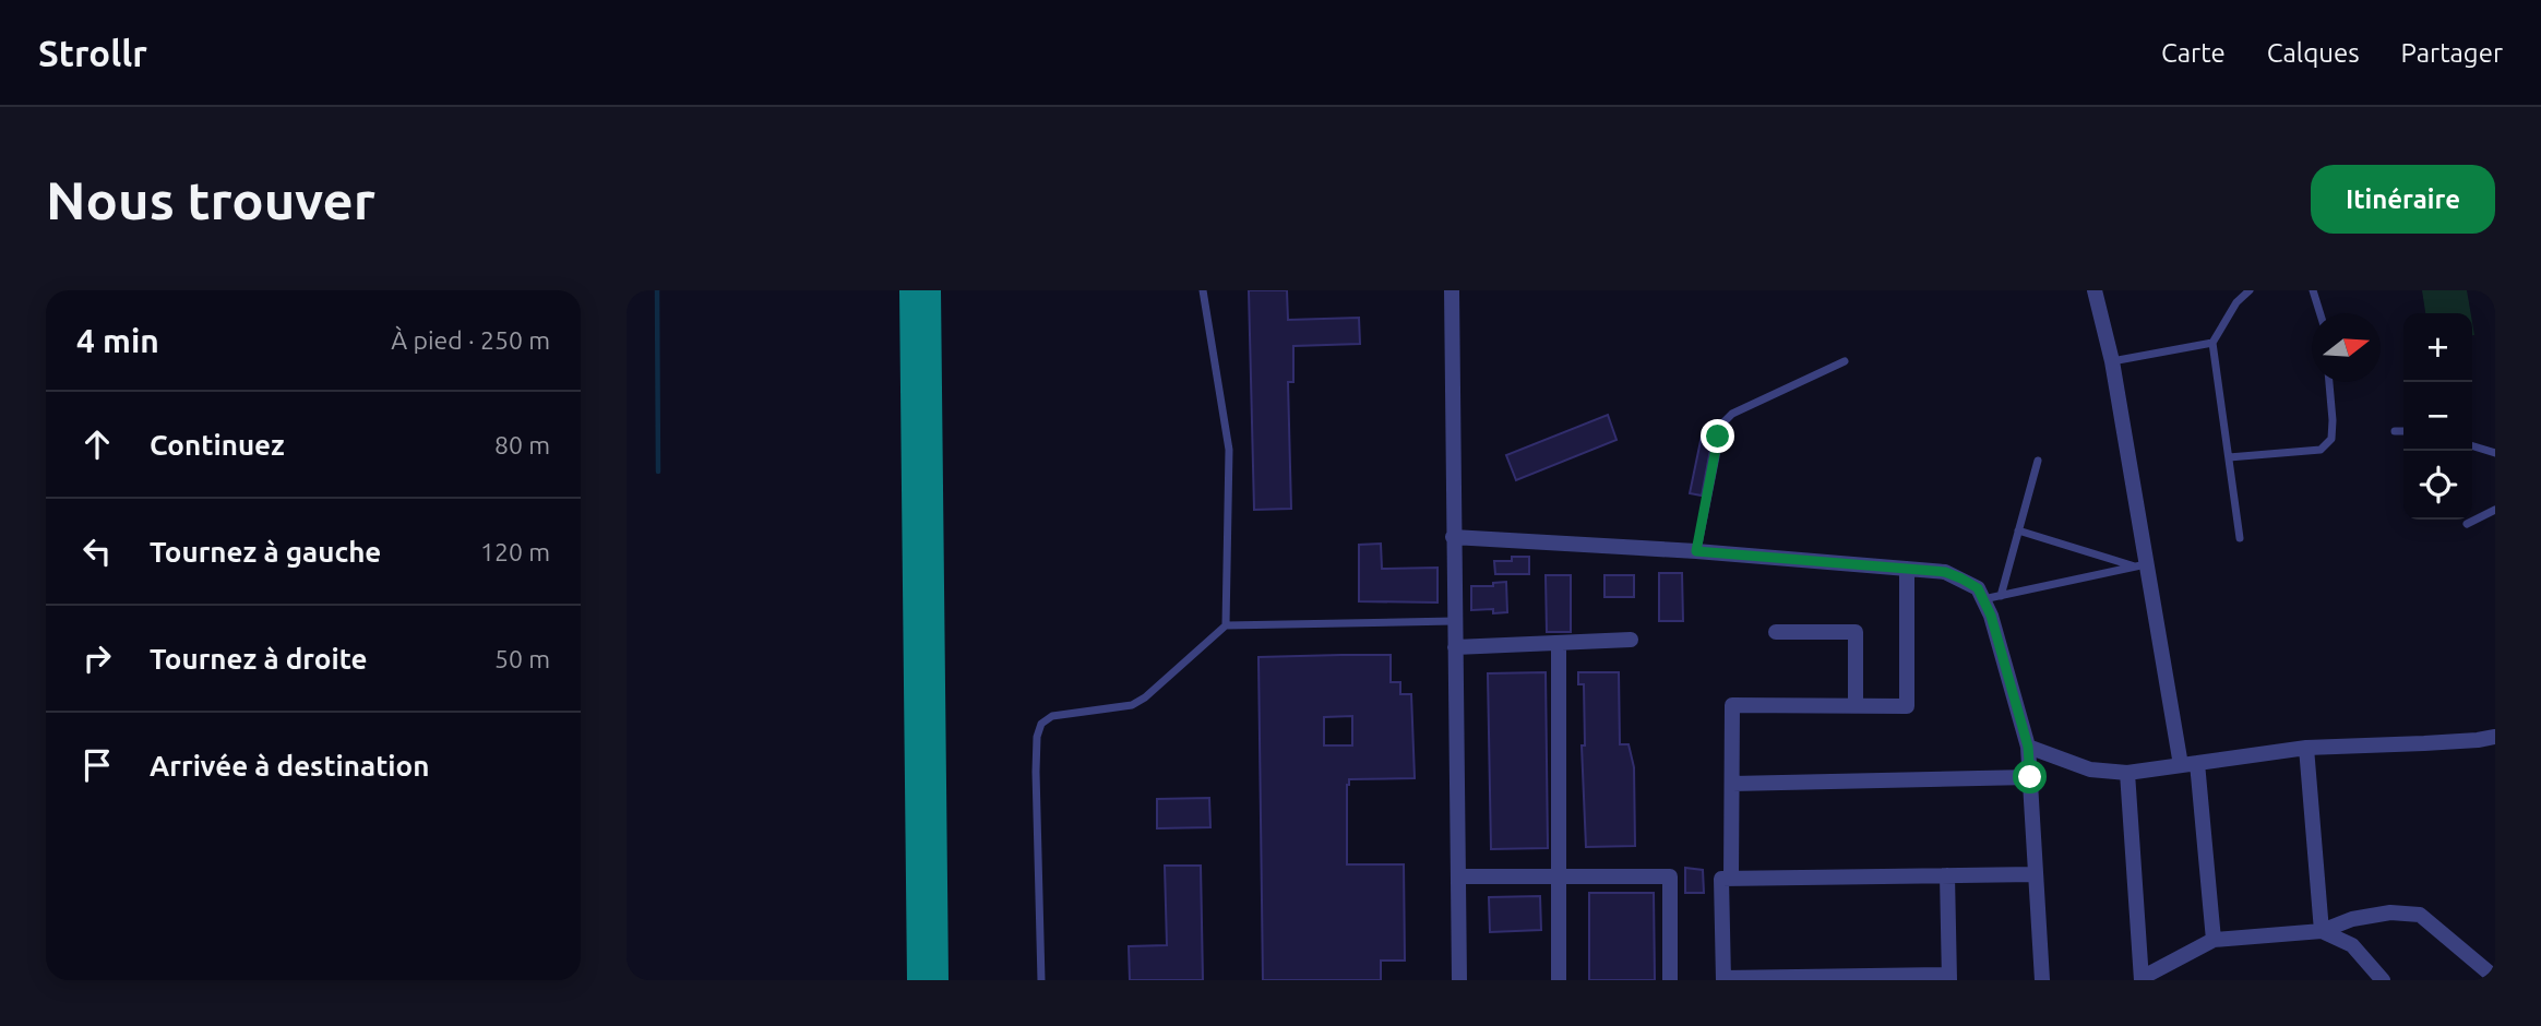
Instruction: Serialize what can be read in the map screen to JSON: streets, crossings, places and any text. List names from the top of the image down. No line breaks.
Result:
{"north":"right","page":{"header":"Strollr","nav":["Carte","Calques","Partager"],"buttons":"Itinéraire","title":"Nous trouver","heading":["4 min","À pied · 250 m"],"map_buttons":["+","−"],"list":[["Continuez","80 m"],["Tournez à gauche","120 m"],["Tournez à droite","50 m"],"Arrivée à destination"]}}
